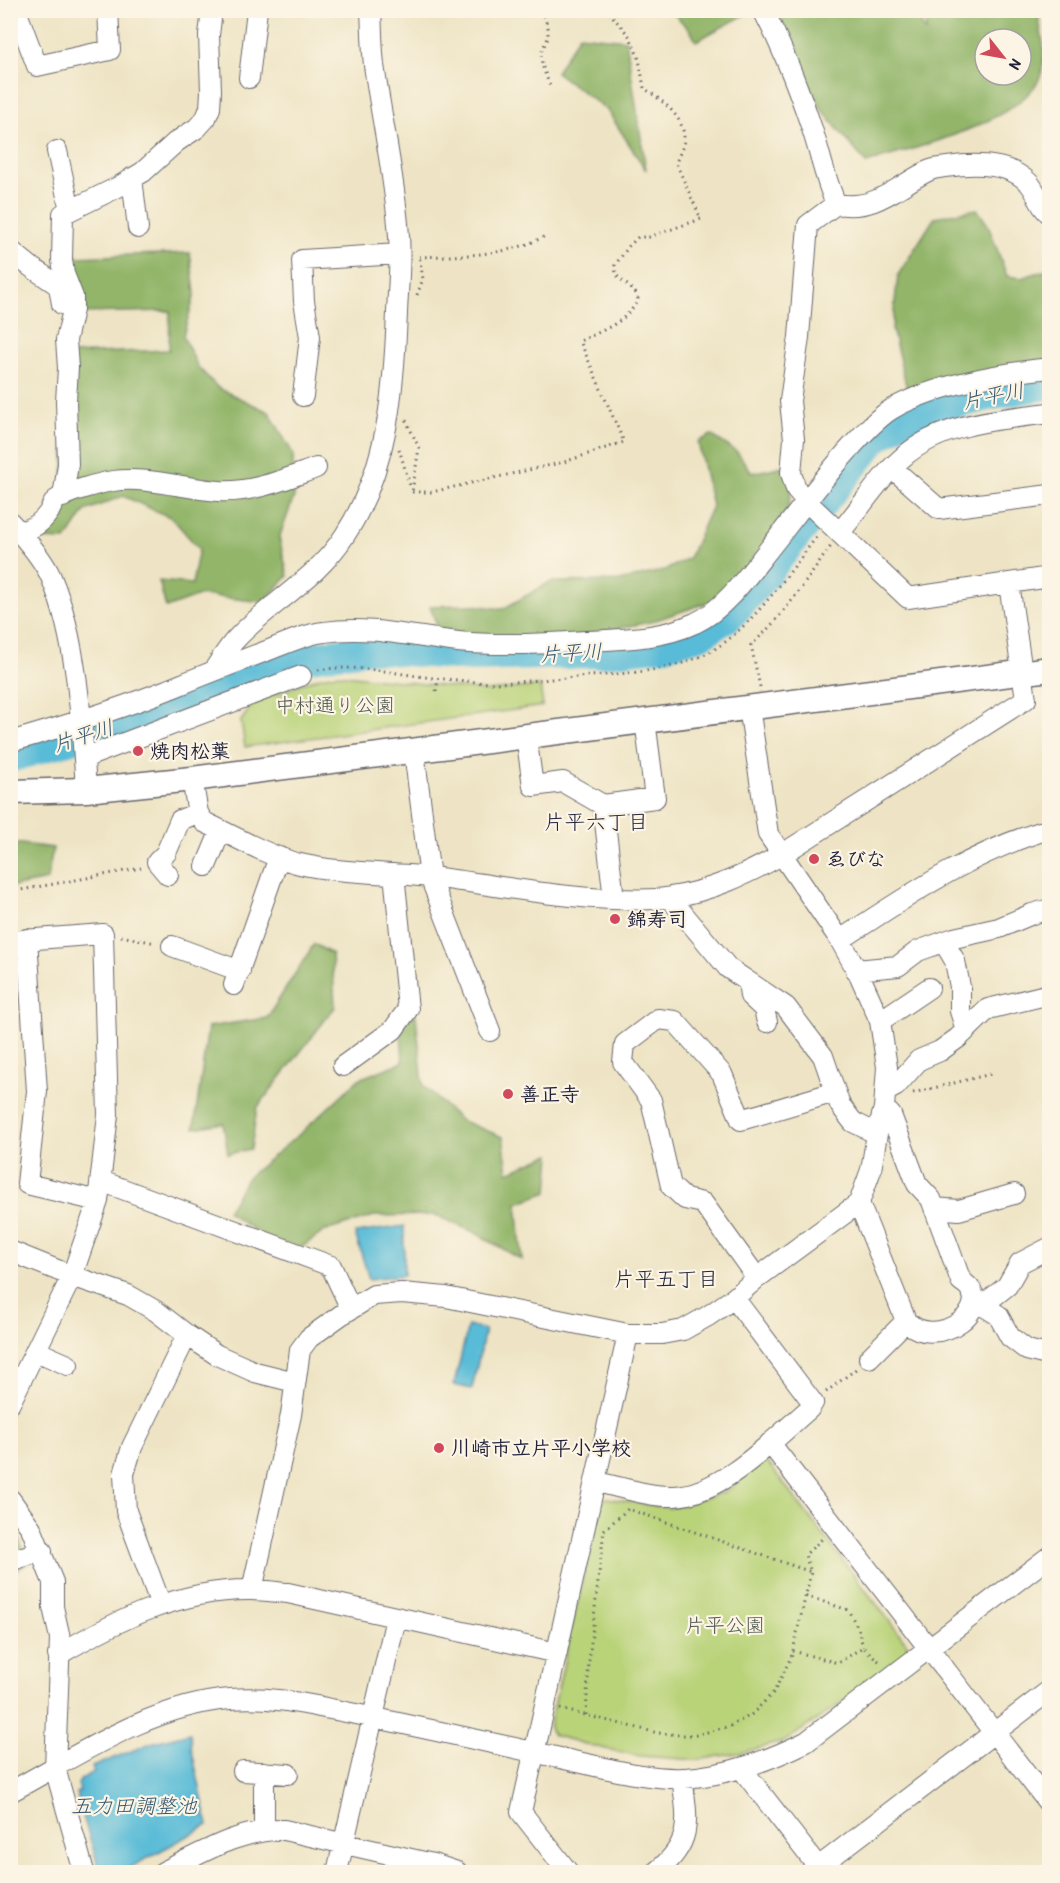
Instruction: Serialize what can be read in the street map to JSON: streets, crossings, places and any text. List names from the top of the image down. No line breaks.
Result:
{"districts":["片平六丁目","片平五丁目"],"water":["片平川","五力田調整池"],"parks":["中村通り公園","片平公園"],"places":["焼肉松葉","ゑびな","錦寿司","善正寺","川崎市立片平小学校"],"north":"bottom right"}
